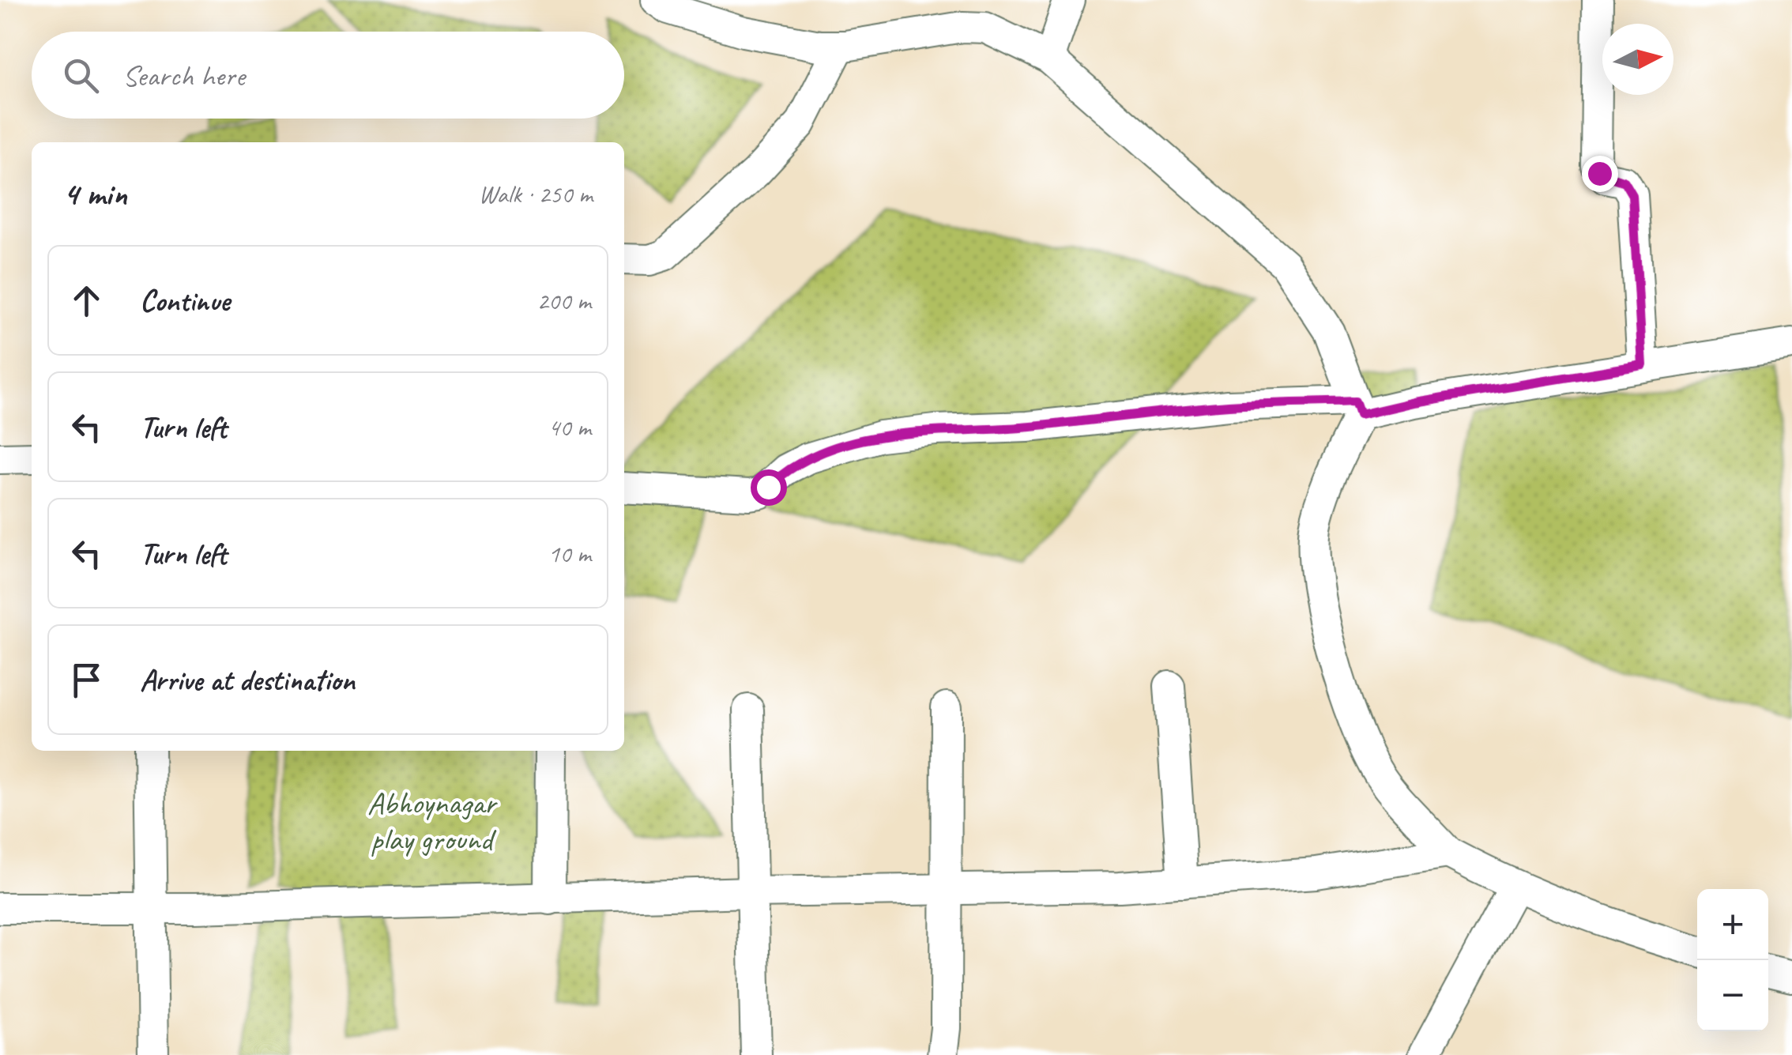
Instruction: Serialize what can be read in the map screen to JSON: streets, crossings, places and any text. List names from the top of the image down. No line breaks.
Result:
{"parks":["Abhoynagar play ground"],"north":"right","page":{"search":"Search here","heading":["4 min","Walk · 250 m"],"list":[["Continue","200 m"],["Turn left","40 m"],["Turn left","10 m"],"Arrive at destination"],"map_buttons":["+","−"]}}
